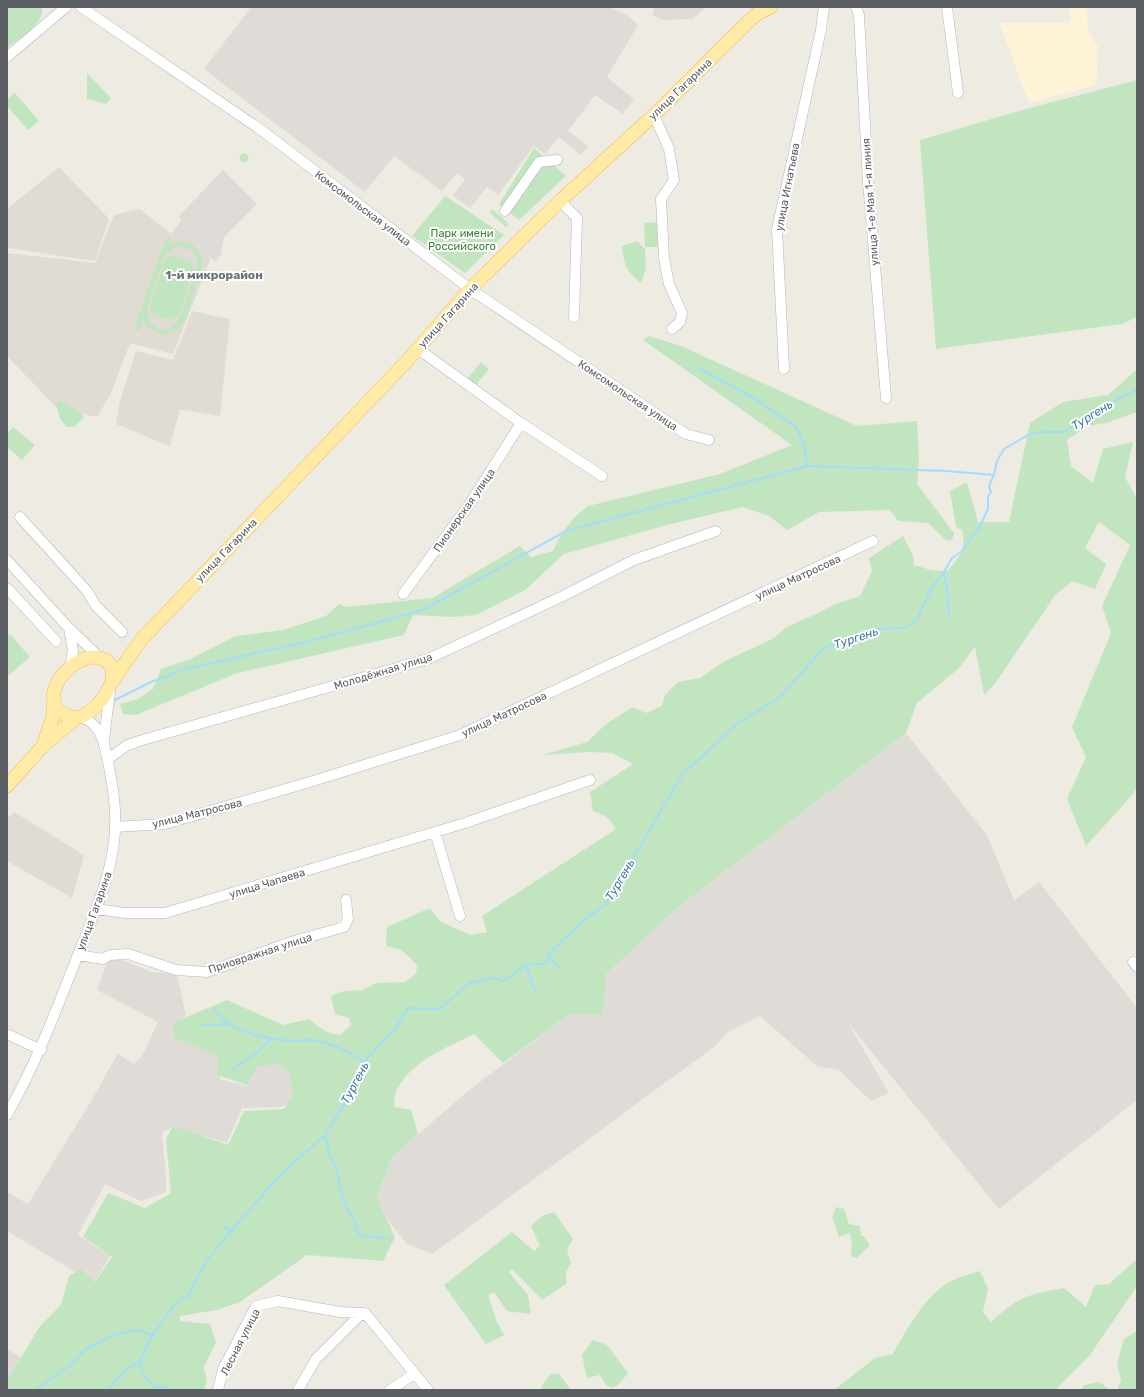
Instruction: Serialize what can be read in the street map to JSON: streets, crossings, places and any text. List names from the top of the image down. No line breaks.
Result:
{"streets":{"main road":["улица Гагарина"],"street":["улица Игнатьева","улица 1-е Мая 1-я линия","Комсомольская улица","Пионерская улица","улица Матросова","Молодёжная улица","улица Чапаева","Приовражная улица","Лесная улица"]},"crossings":[["улица Гагарина","Комсомольская улица"],["улица Гагарина","улица Матросова"],["улица Гагарина","Молодёжная улица"],["улица Гагарина","улица Чапаева"],["улица Гагарина","Приовражная улица"]],"districts":["1-й микрорайон"],"water":["Тургень"],"parks":["Парк имени Российского"]}
